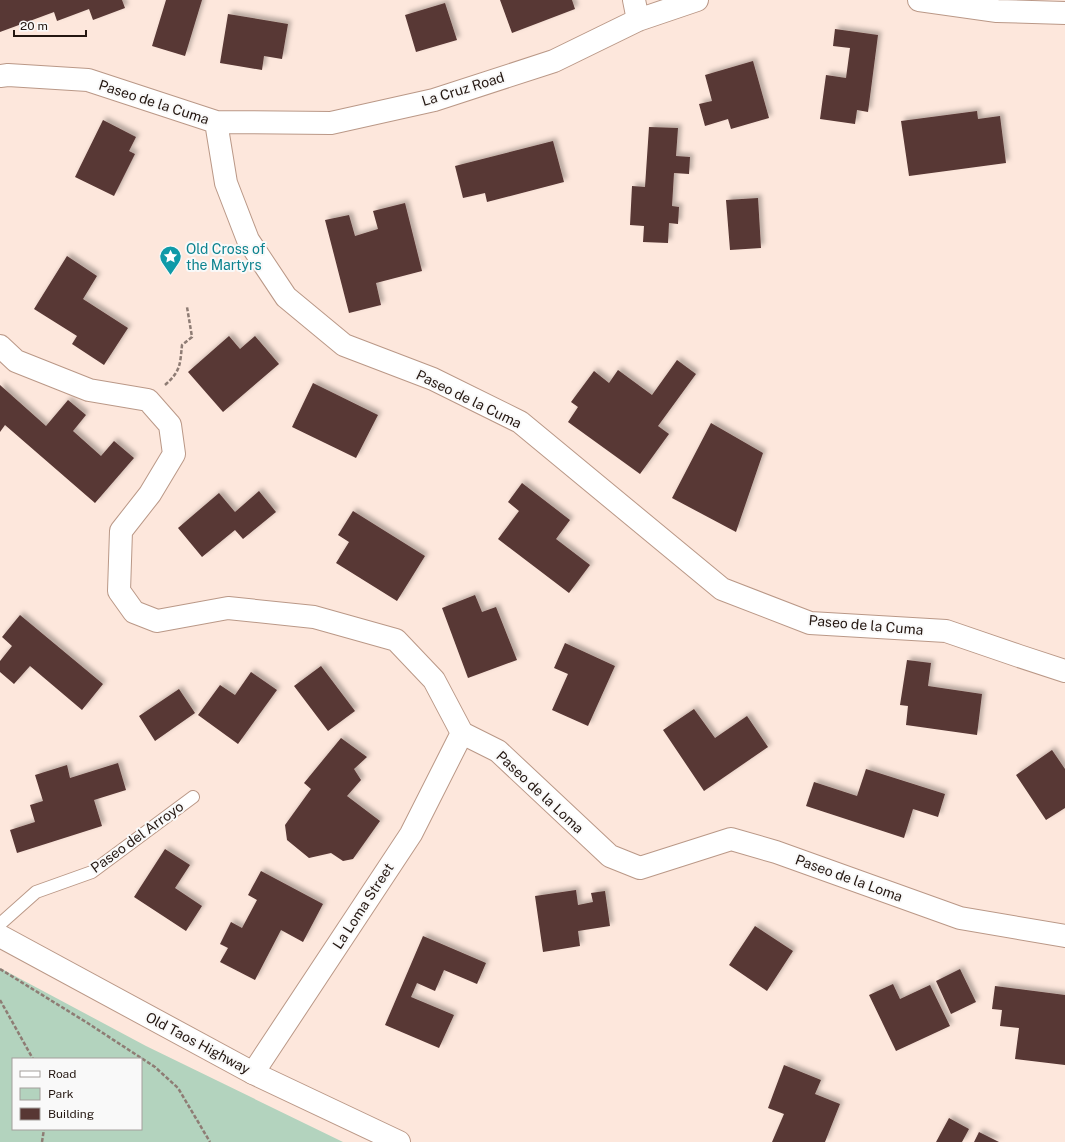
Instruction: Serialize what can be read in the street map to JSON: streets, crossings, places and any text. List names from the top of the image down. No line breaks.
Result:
{"streets":{"street":["La Cruz Road","Paseo de la Cuma","Paseo de la Loma","La Loma Street","Old Taos Highway"],"lane":["Paseo del Arroyo"]},"crossings":[["La Cruz Road","Paseo de la Cuma"],["Paseo de la Loma","La Loma Street"],["La Loma Street","Old Taos Highway"]],"places":{"place":["Old Cross of the Martyrs"]},"legend":["Road","Park","Building"],"scale_bar":"20 m"}
